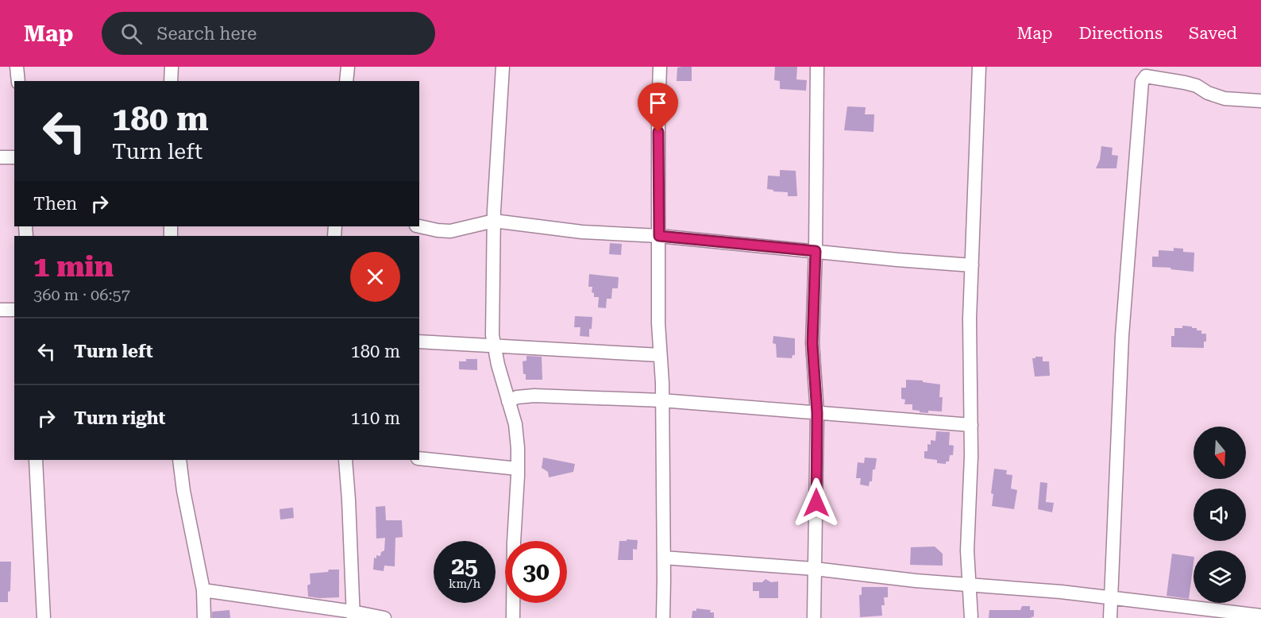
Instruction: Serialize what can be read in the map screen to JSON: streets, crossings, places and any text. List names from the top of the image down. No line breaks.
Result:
{"north":"bottom","page":{"header":"Map","search":"Search here","nav":["Map","Directions","Saved"],"turn":["180 m","Turn left"],"then":"Then","heading":["1 min","360 m · 06:57"],"list":[{"name":"Turn left","value":"180 m"},{"name":"Turn right","value":"110 m"}],"speed":"25 km/h","limit":"30"}}
